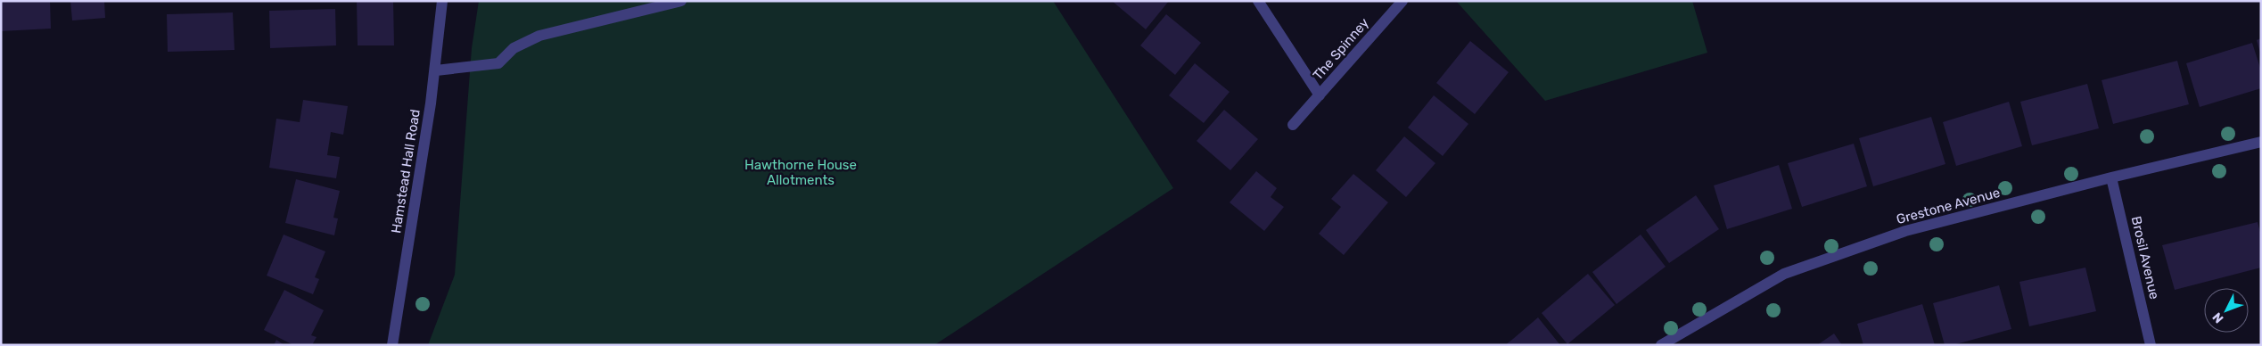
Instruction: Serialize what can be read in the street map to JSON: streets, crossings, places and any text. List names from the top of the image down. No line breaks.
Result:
{"streets":{"street":["The Spinney","Hamstead Hall Road","Grestone Avenue","Brosil Avenue"]},"crossings":[["Grestone Avenue","Brosil Avenue"]],"parks":["Hawthorne House Allotments"],"north":"bottom left"}
